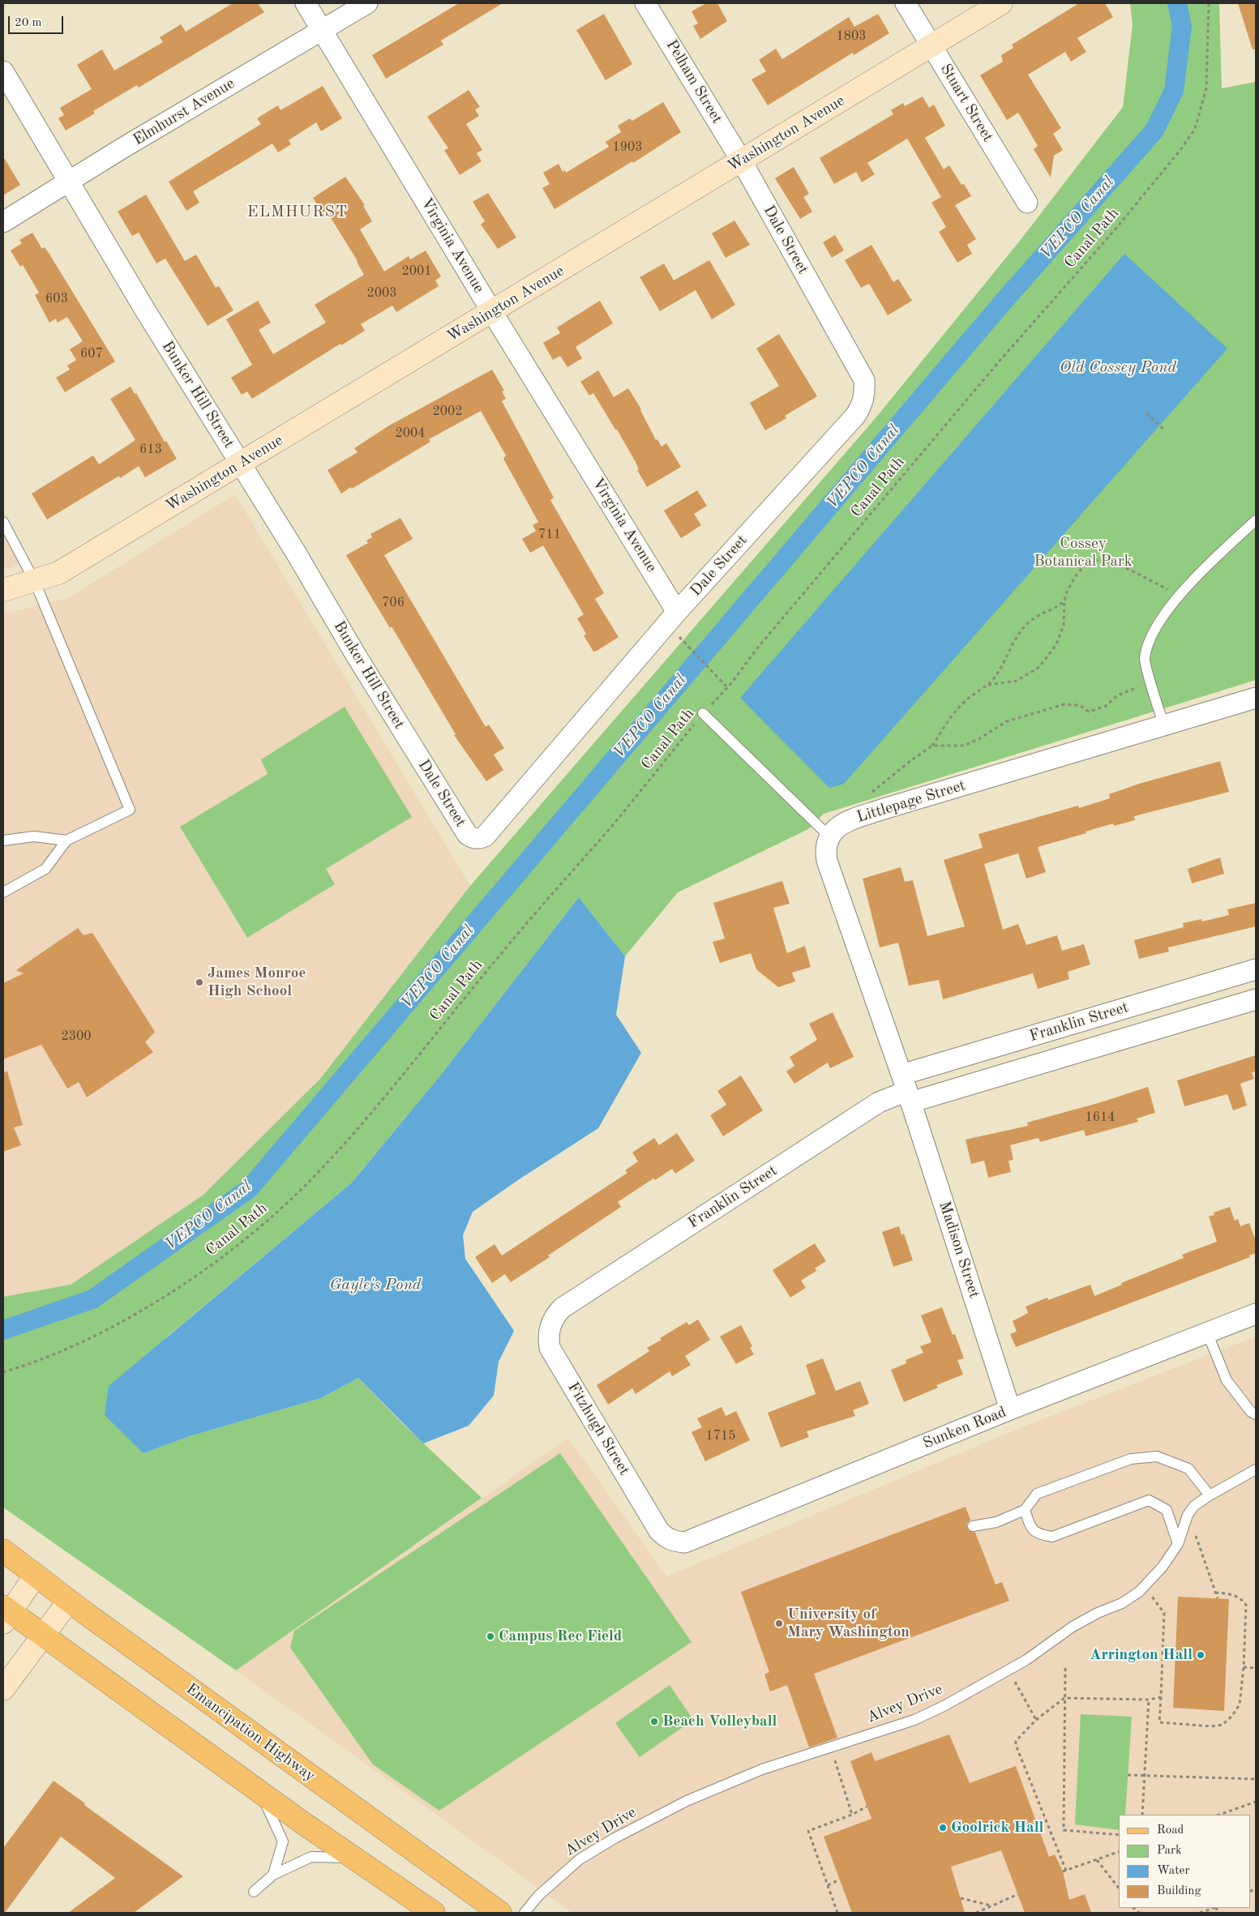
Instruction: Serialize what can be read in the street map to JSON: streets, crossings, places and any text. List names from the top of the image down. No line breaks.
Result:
{"streets":{"main road":["Emancipation Highway"],"street":["Pelham Street","Stuart Street","Elmhurst Avenue","Washington Avenue","Dale Street","Virginia Avenue","Bunker Hill Street","Littlepage Street","Franklin Street","Madison Street","Sunken Road","Fitzhugh Street"],"lane":["Alvey Drive"],"path":["Canal Path"]},"crossings":[["Pelham Street","Washington Avenue"],["Pelham Street","Dale Street"],["Stuart Street","Washington Avenue"],["Elmhurst Avenue","Virginia Avenue"],["Elmhurst Avenue","Bunker Hill Street"],["Washington Avenue","Dale Street"],["Washington Avenue","Virginia Avenue"],["Washington Avenue","Bunker Hill Street"],["Dale Street","Virginia Avenue"],["Dale Street","Bunker Hill Street"],["Franklin Street","Madison Street"],["Franklin Street","Fitzhugh Street"],["Madison Street","Sunken Road"],["Sunken Road","Fitzhugh Street"]],"districts":["ELMHURST"],"water":["VEPCO Canal","Old Cossey Pond","Gayle's Pond"],"parks":["Cossey Botanical Park"],"places":["James Monroe High School","University of Mary Washington","Campus Rec Field","Arrington Hall","Beach Volleyball","Goolrick Hall"],"house_numbers":["1803","1903","2001","2003","603","607","2002","2004","613","711","706","2300","1614","1715"],"legend":["Road","Park","Water","Building"],"scale_bar":"20 m"}
